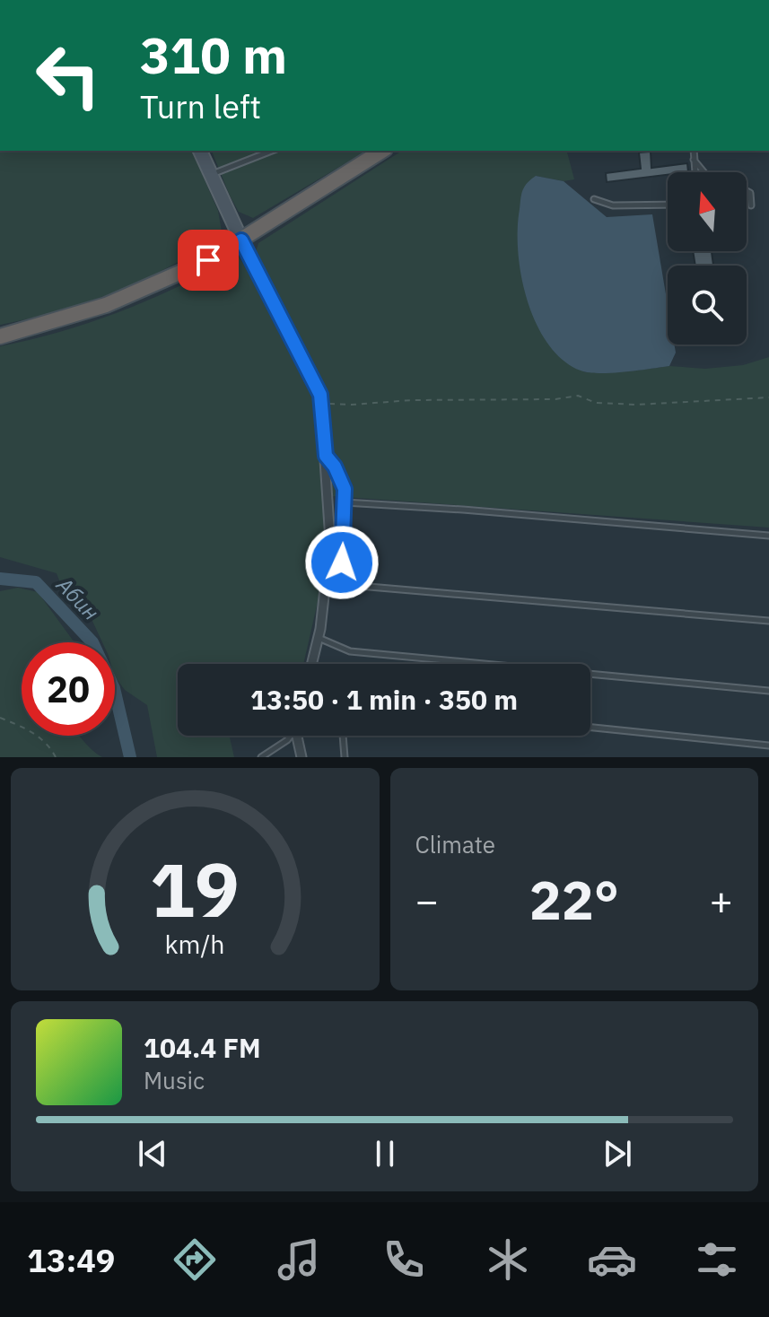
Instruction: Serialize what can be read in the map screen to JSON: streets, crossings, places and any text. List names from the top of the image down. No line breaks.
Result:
{"water":["Абин"],"north":"top","page":{"turn":["310 m","Turn left"],"limit":"20","trip":"13:50 · 1 min · 350 m","tile":"Climate","heat":["−","22°","+"],"song":["104.4 FM","Music"],"tabs":"13:49","gauge":["19","km/h"]}}
